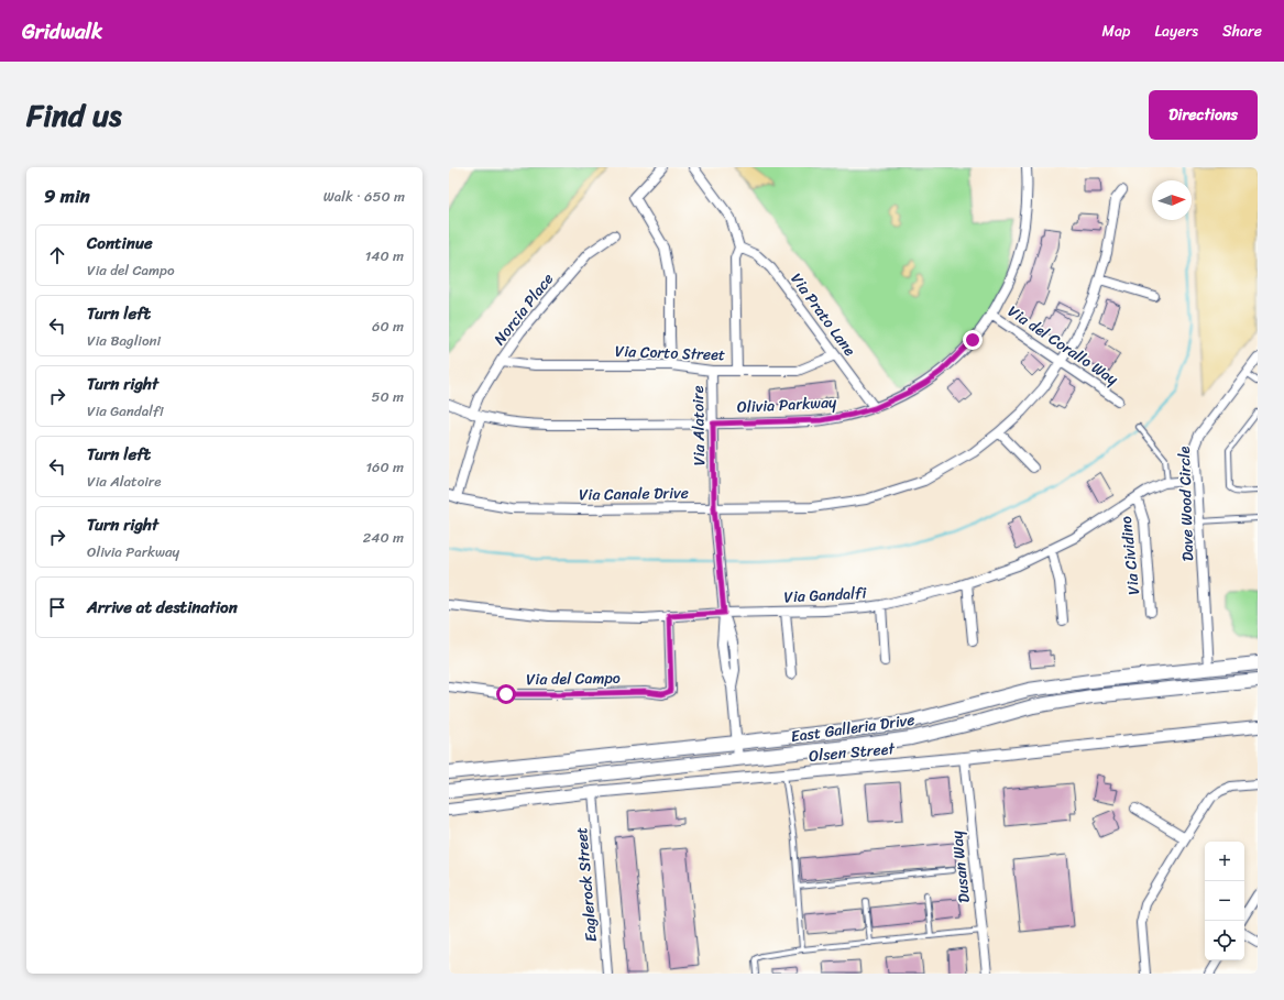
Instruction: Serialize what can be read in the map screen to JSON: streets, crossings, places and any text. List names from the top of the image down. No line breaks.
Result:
{"streets":{"main road":["East Galleria Drive"],"street":["Norcia Place","Via Prato Lane","Via del Corallo Way","Via Corto Street","Olivia Parkway","Via Alatoire","Via Canale Drive","Dave Wood Circle","Via Cividino","Via Gandalfi","Via del Campo","Olsen Street","Dusan Way","Eaglerock Street"]},"crossings":[["Norcia Place","Via Corto Street"],["Norcia Place","Olivia Parkway"],["Norcia Place","Via Canale Drive"],["Via Prato Lane","Via Corto Street"],["Via Prato Lane","Olivia Parkway"],["Via del Corallo Way","Olivia Parkway"],["Via del Corallo Way","Via Canale Drive"],["Via Corto Street","Via Alatoire"],["Olivia Parkway","Via Alatoire"],["Via Alatoire","Via Canale Drive"],["Via Alatoire","Via Gandalfi"],["Via Alatoire","East Galleria Drive"],["Dave Wood Circle","East Galleria Drive"],["Via Cividino","Via Gandalfi"],["Via Gandalfi","Via del Campo"],["Olsen Street","Dusan Way"],["Olsen Street","Eaglerock Street"]],"north":"right","page":{"header":"Gridwalk","nav":["Map","Layers","Share"],"title":"Find us","buttons":"Directions","heading":["9 min","Walk · 650 m"],"list":[["Continue","Via del Campo","140 m"],["Turn left","Via Baglioni","60 m"],["Turn right","Via Gandalfi","50 m"],["Turn left","Via Alatoire","160 m"],["Turn right","Olivia Parkway","240 m"],"Arrive at destination"],"map_buttons":["+","−"]}}
